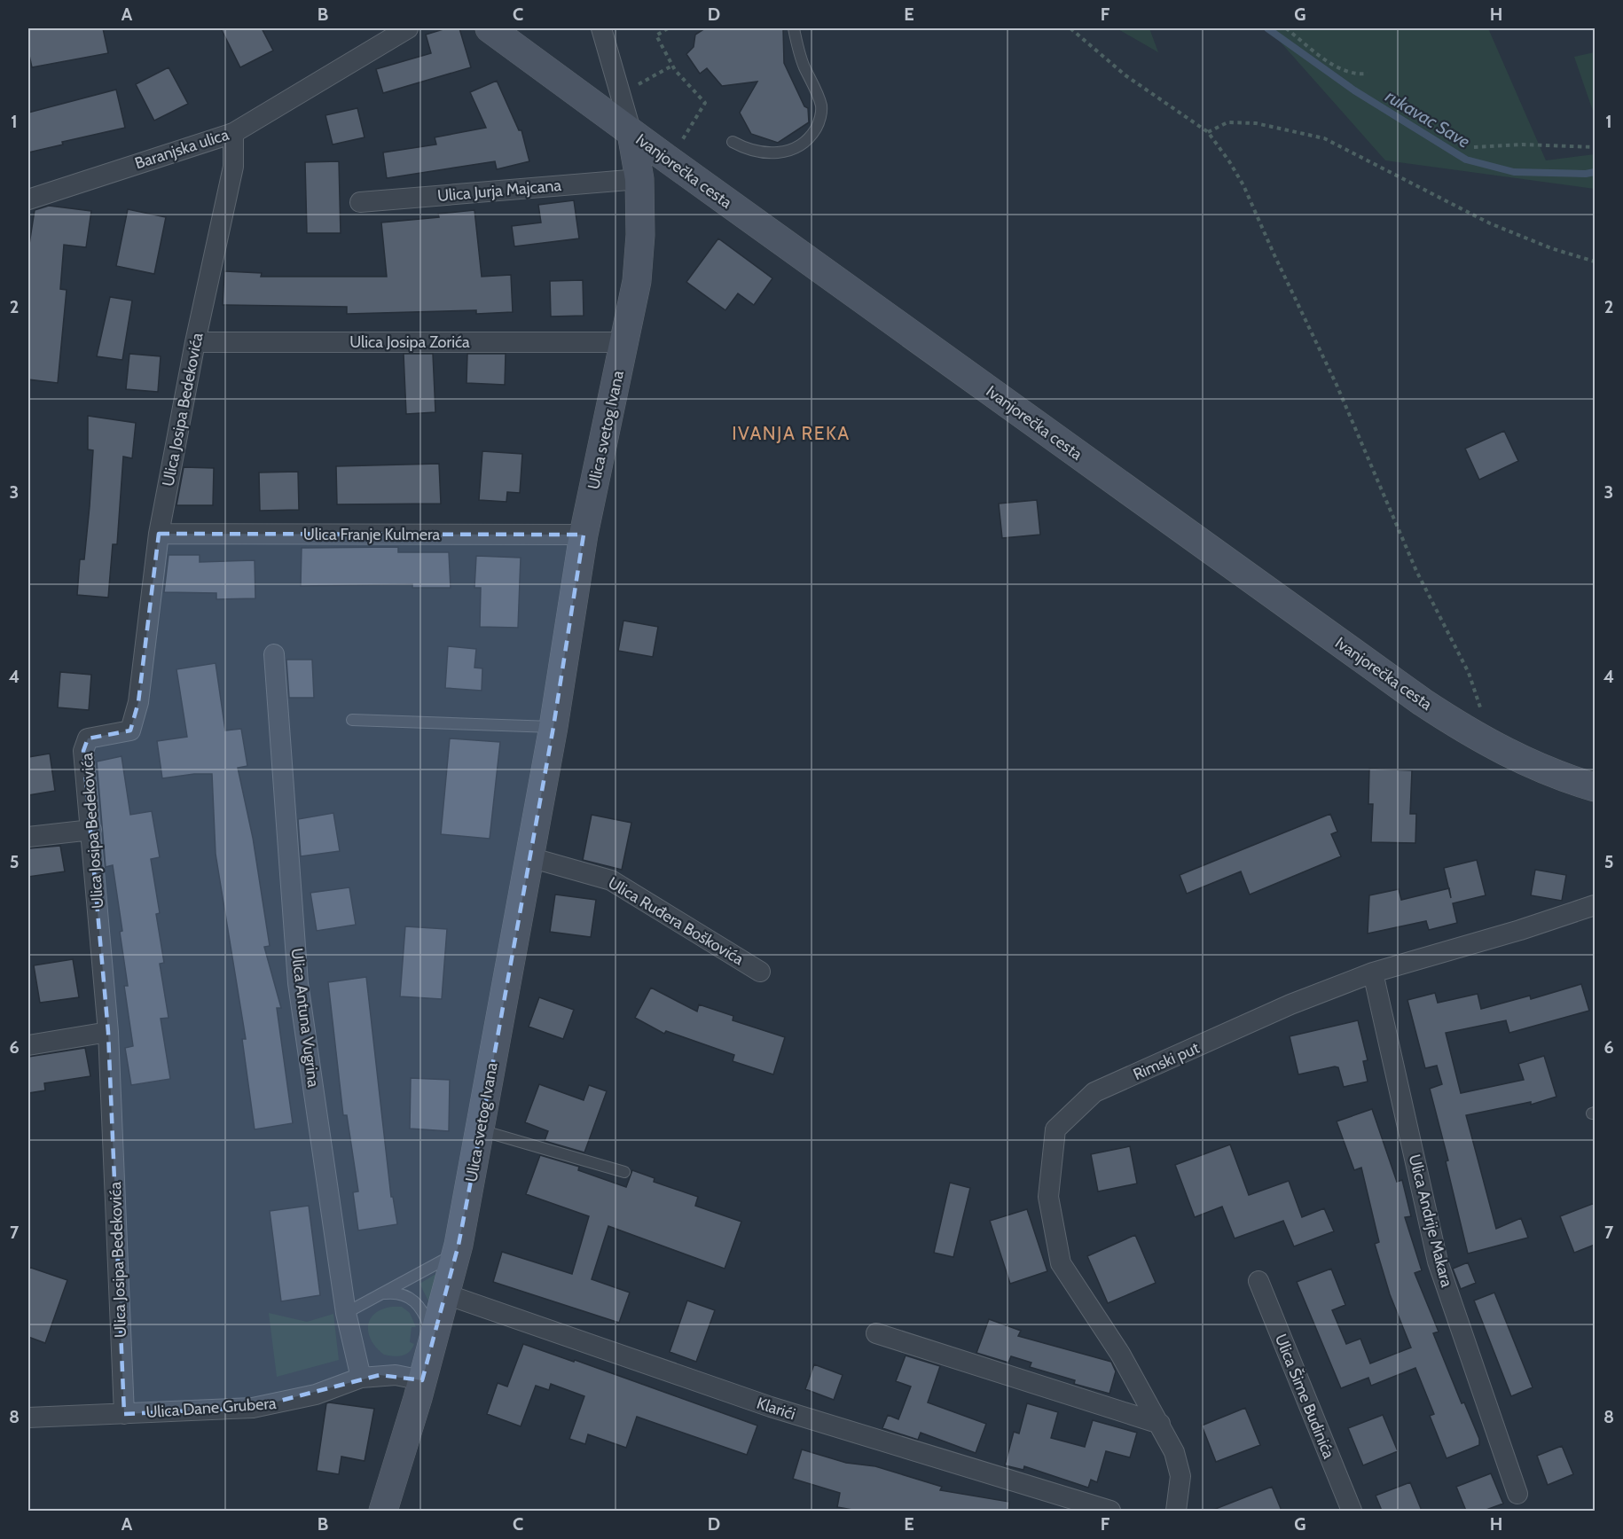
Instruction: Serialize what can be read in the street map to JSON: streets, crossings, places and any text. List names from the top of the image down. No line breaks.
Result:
{"streets":{"street":["Baranjska ulica","Ivanjorečka cesta","Ulica Jurja Majcana","Ulica Josipa Zorića","Ulica Josipa Bedekovića","Ulica svetog Ivana","Ulica Franje Kulmera","Ulica Ruđera Boškovića","Ulica Antuna Vugrina","Rimski put","Ulica Andrije Makara","Ulica Šime Budinića","Ulica Dane Grubera","Klarići"]},"crossings":[["Baranjska ulica","Ulica Josipa Bedekovića"],["Ivanjorečka cesta","Ulica svetog Ivana"],["Ulica Jurja Majcana","Ulica svetog Ivana"],["Ulica Josipa Zorića","Ulica Josipa Bedekovića"],["Ulica Josipa Zorića","Ulica svetog Ivana"],["Ulica Josipa Bedekovića","Ulica Franje Kulmera"],["Ulica Josipa Bedekovića","Ulica Dane Grubera"],["Ulica svetog Ivana","Ulica Franje Kulmera"],["Ulica svetog Ivana","Ulica Ruđera Boškovića"],["Ulica svetog Ivana","Ulica Antuna Vugrina"],["Ulica svetog Ivana","Ulica Dane Grubera"],["Ulica svetog Ivana","Klarići"],["Ulica Antuna Vugrina","Ulica Dane Grubera"],["Rimski put","Ulica Andrije Makara"]],"districts":["IVANJA REKA"],"water":["rukavac Save"],"grid":{"columns":["A","B","C","D","E","F","G","H"],"rows":["1","2","3","4","5","6","7","8"]}}
